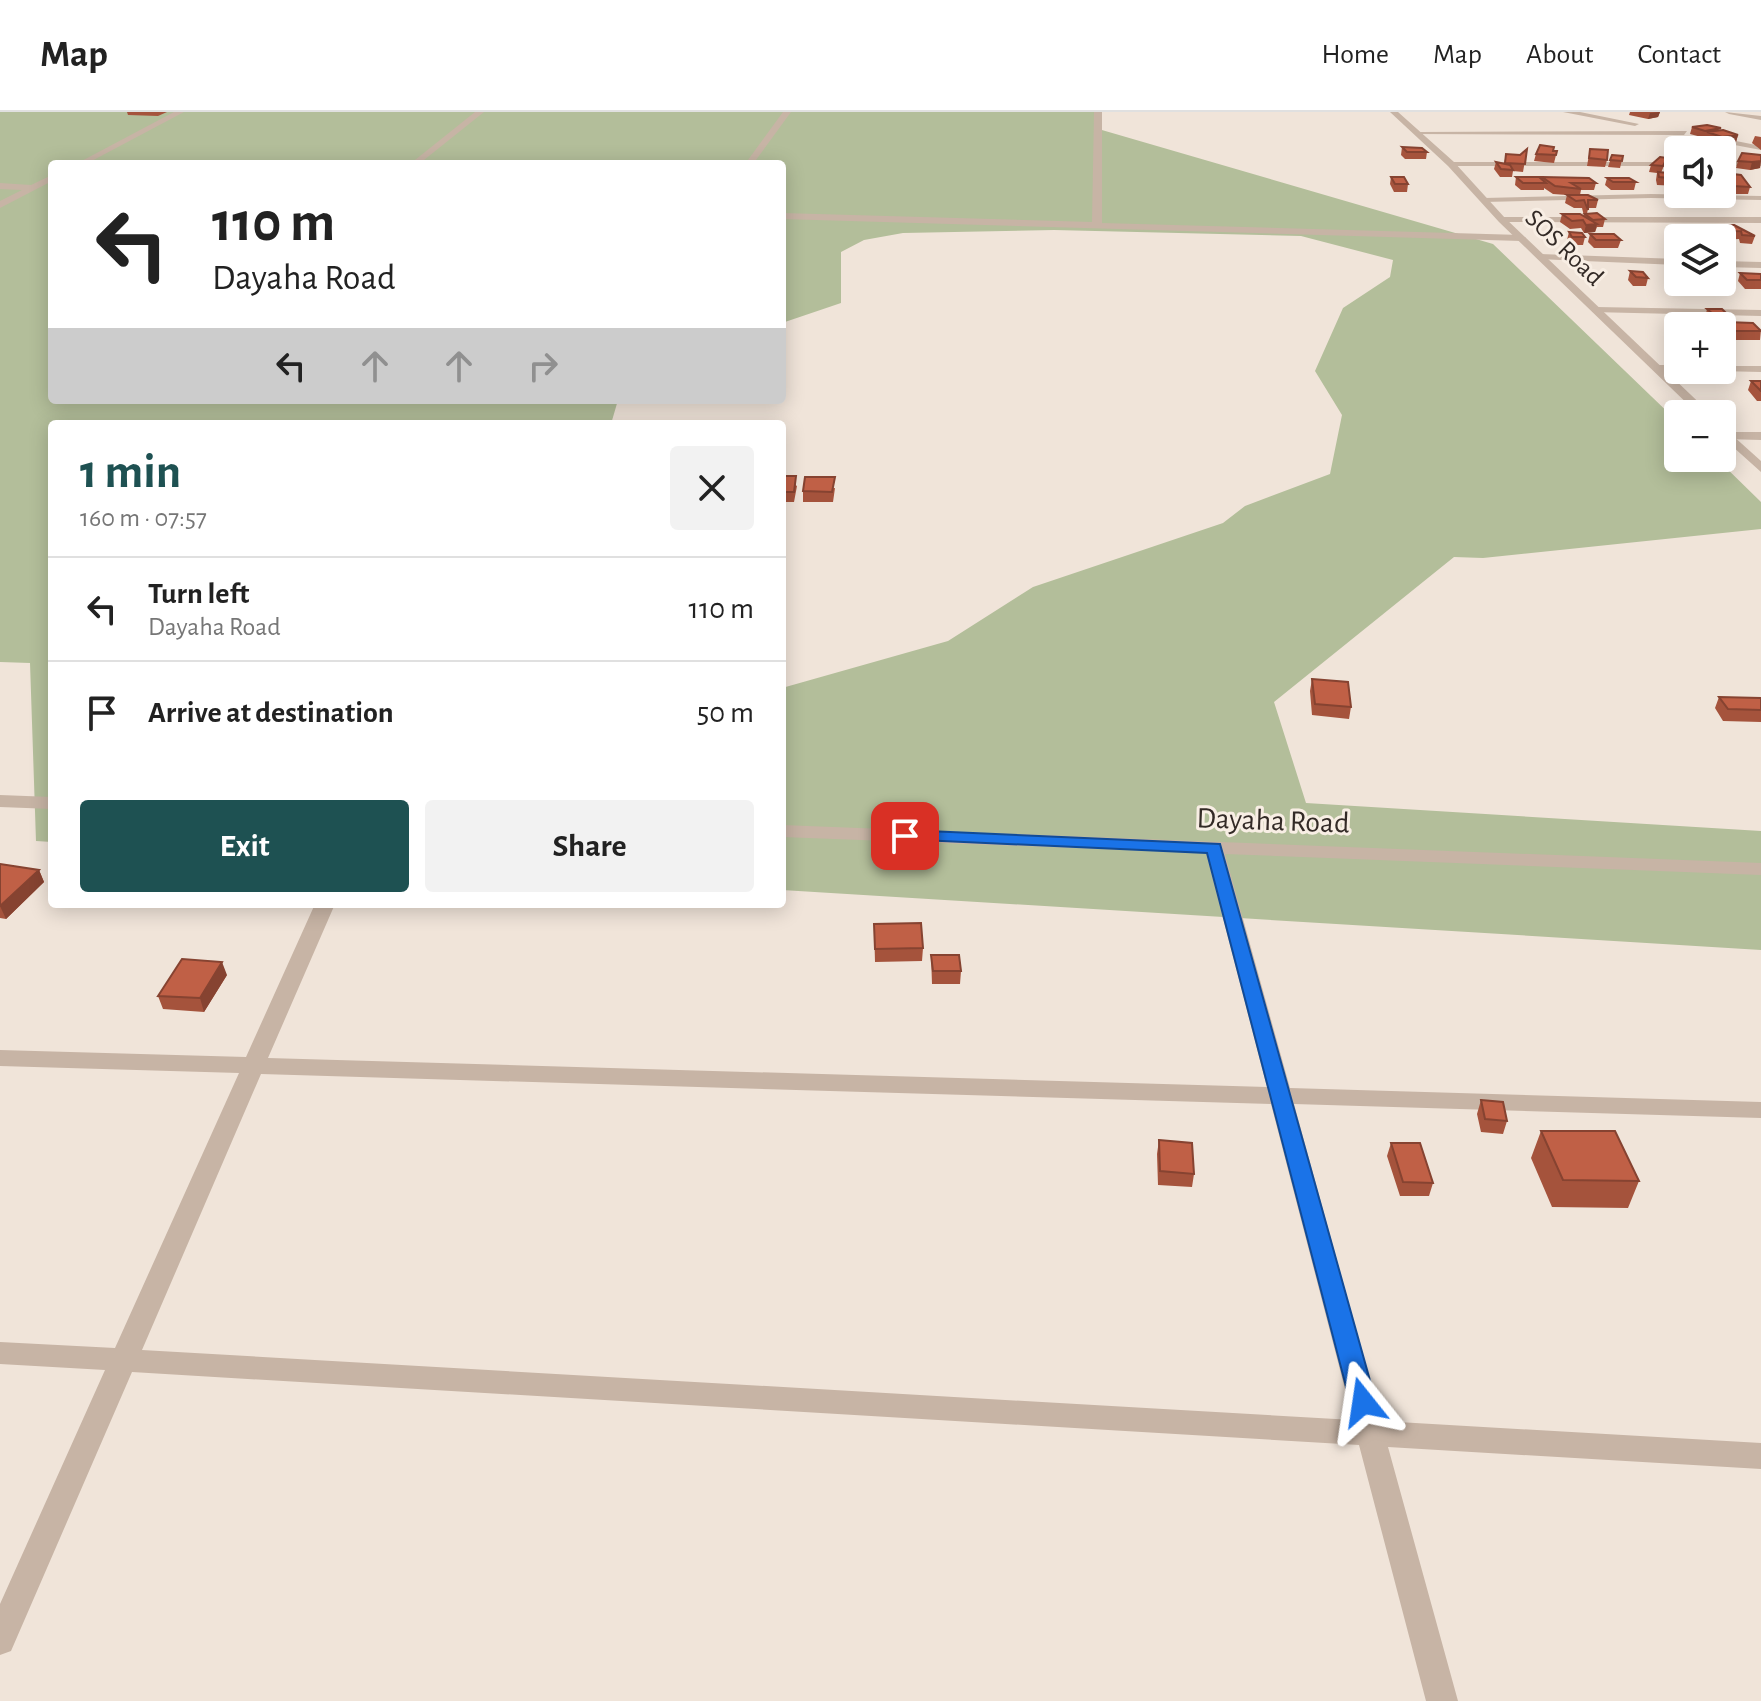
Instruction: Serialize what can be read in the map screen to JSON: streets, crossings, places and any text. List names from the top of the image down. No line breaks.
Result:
{"streets":{"street":["SOS Road","Dayaha Road"]},"page":{"header":"Map","nav":["Home","Map","About","Contact"],"map_buttons":["+","−"],"turn":["110 m","Dayaha Road"],"heading":["1 min","160 m · 07:57"],"list":[{"name":"Turn left","note":"Dayaha Road","value":"110 m"},{"name":"Arrive at destination","value":"50 m"}],"buttons":["Exit","Share"]}}
